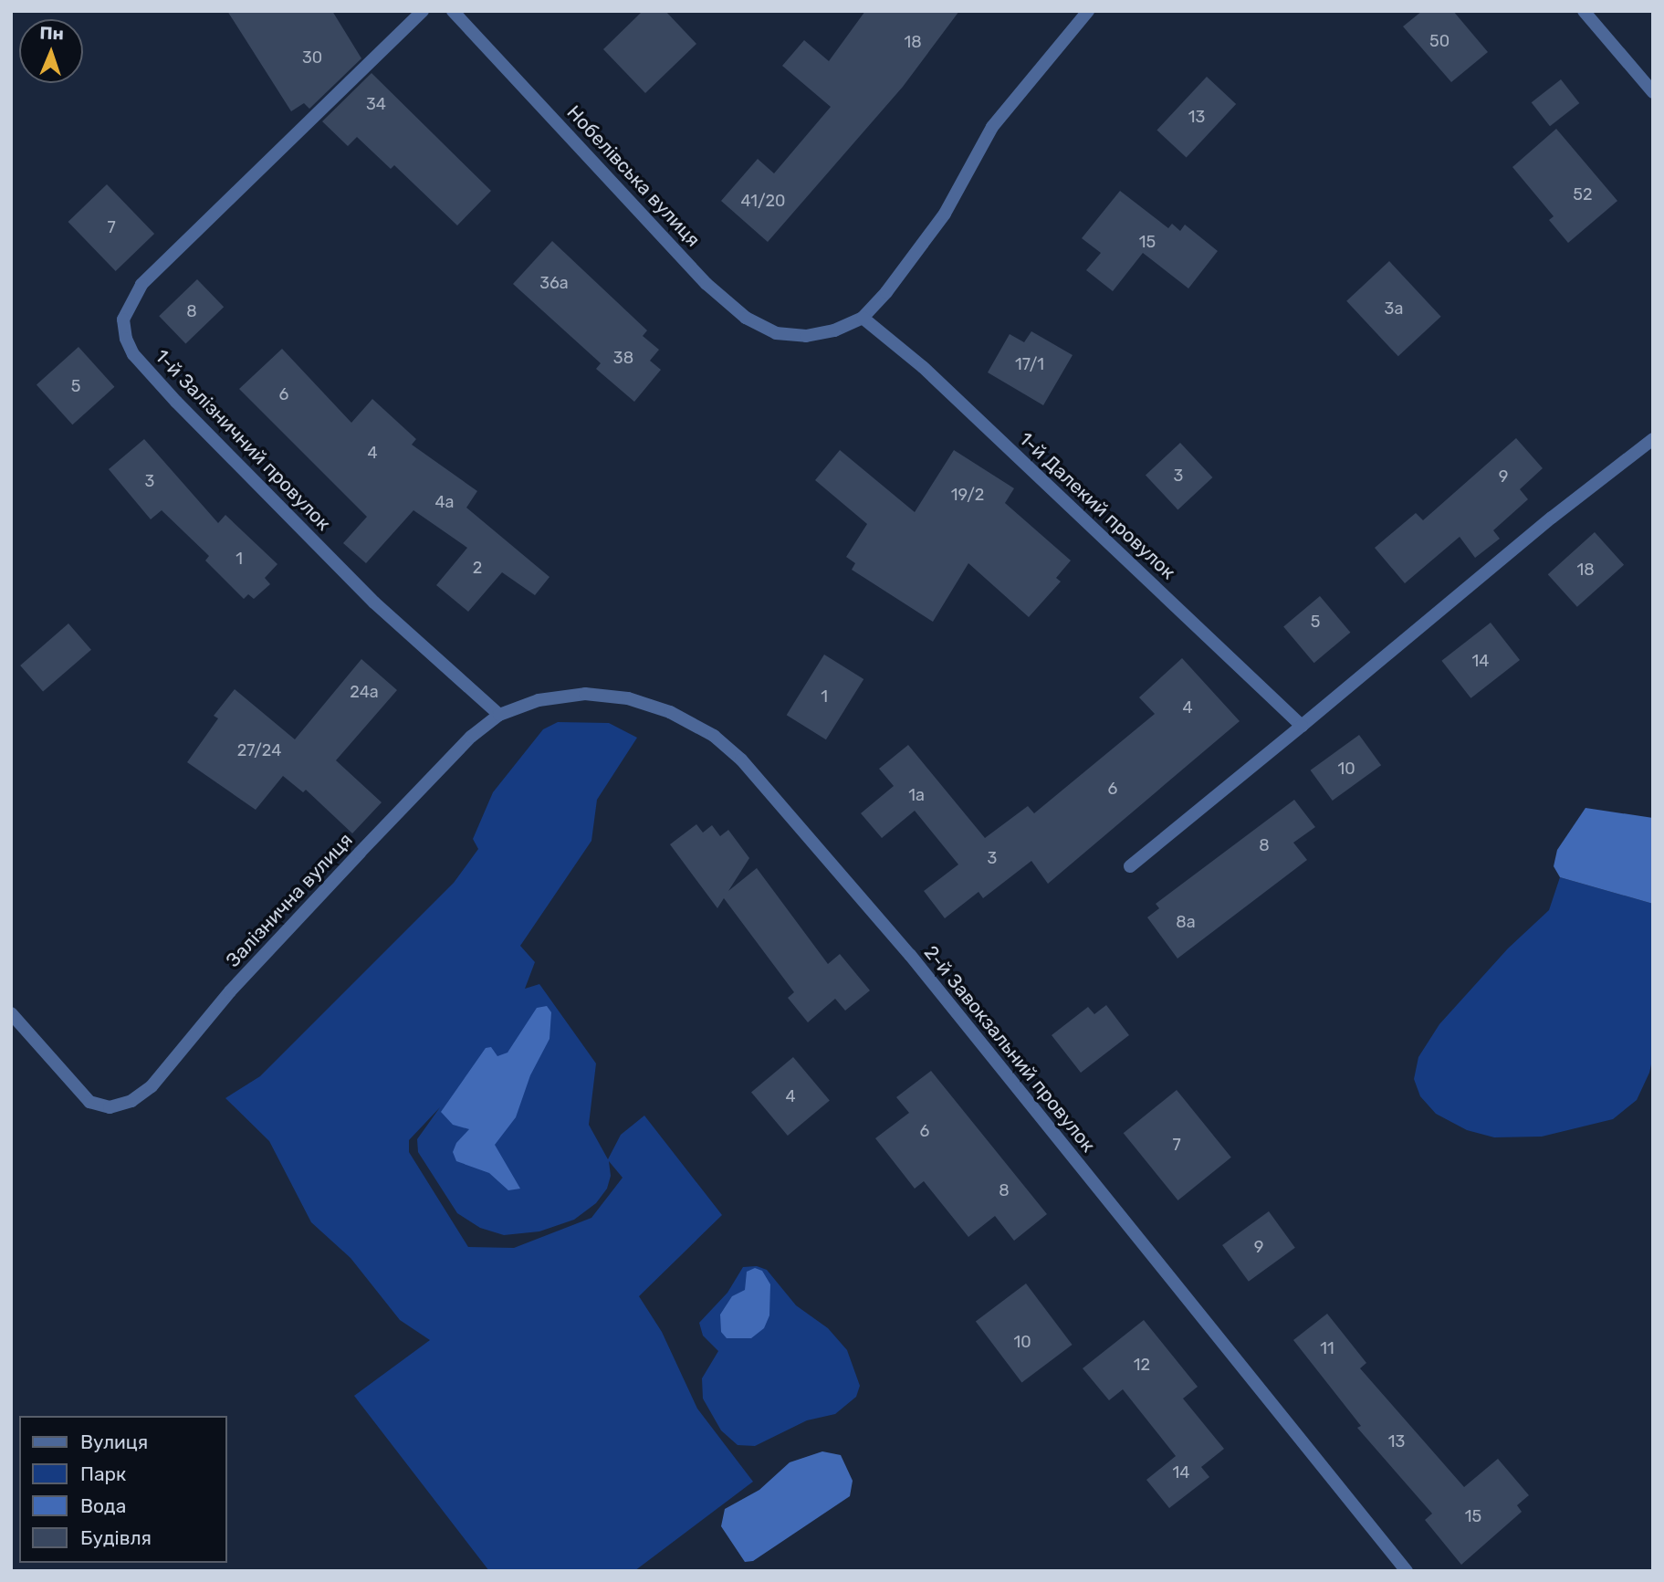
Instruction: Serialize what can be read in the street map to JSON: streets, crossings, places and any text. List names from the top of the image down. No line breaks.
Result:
{"streets":{"street":["Нобелівська вулиця","1-й Залізничний провулок","1-й Далекий провулок","Залізнична вулиця","2-й Завокзальний провулок"]},"crossings":[["Нобелівська вулиця","1-й Далекий провулок"],["1-й Залізничний провулок","Залізнична вулиця"],["1-й Залізничний провулок","2-й Завокзальний провулок"],["Залізнична вулиця","2-й Завокзальний провулок"]],"house_numbers":["50","18","30","34","13","52","41/20","7","15","36а","3а","8","38","17/1","5","6","4","3","9","3","19/2","4а","1","2","18","5","14","24а","1","4","27/24","10","6","1а","8","3","8а","4","6","7","8","9","10","11","12","13","14","15"],"legend":["Вулиця","Парк","Вода","Будівля"],"north":"top"}
